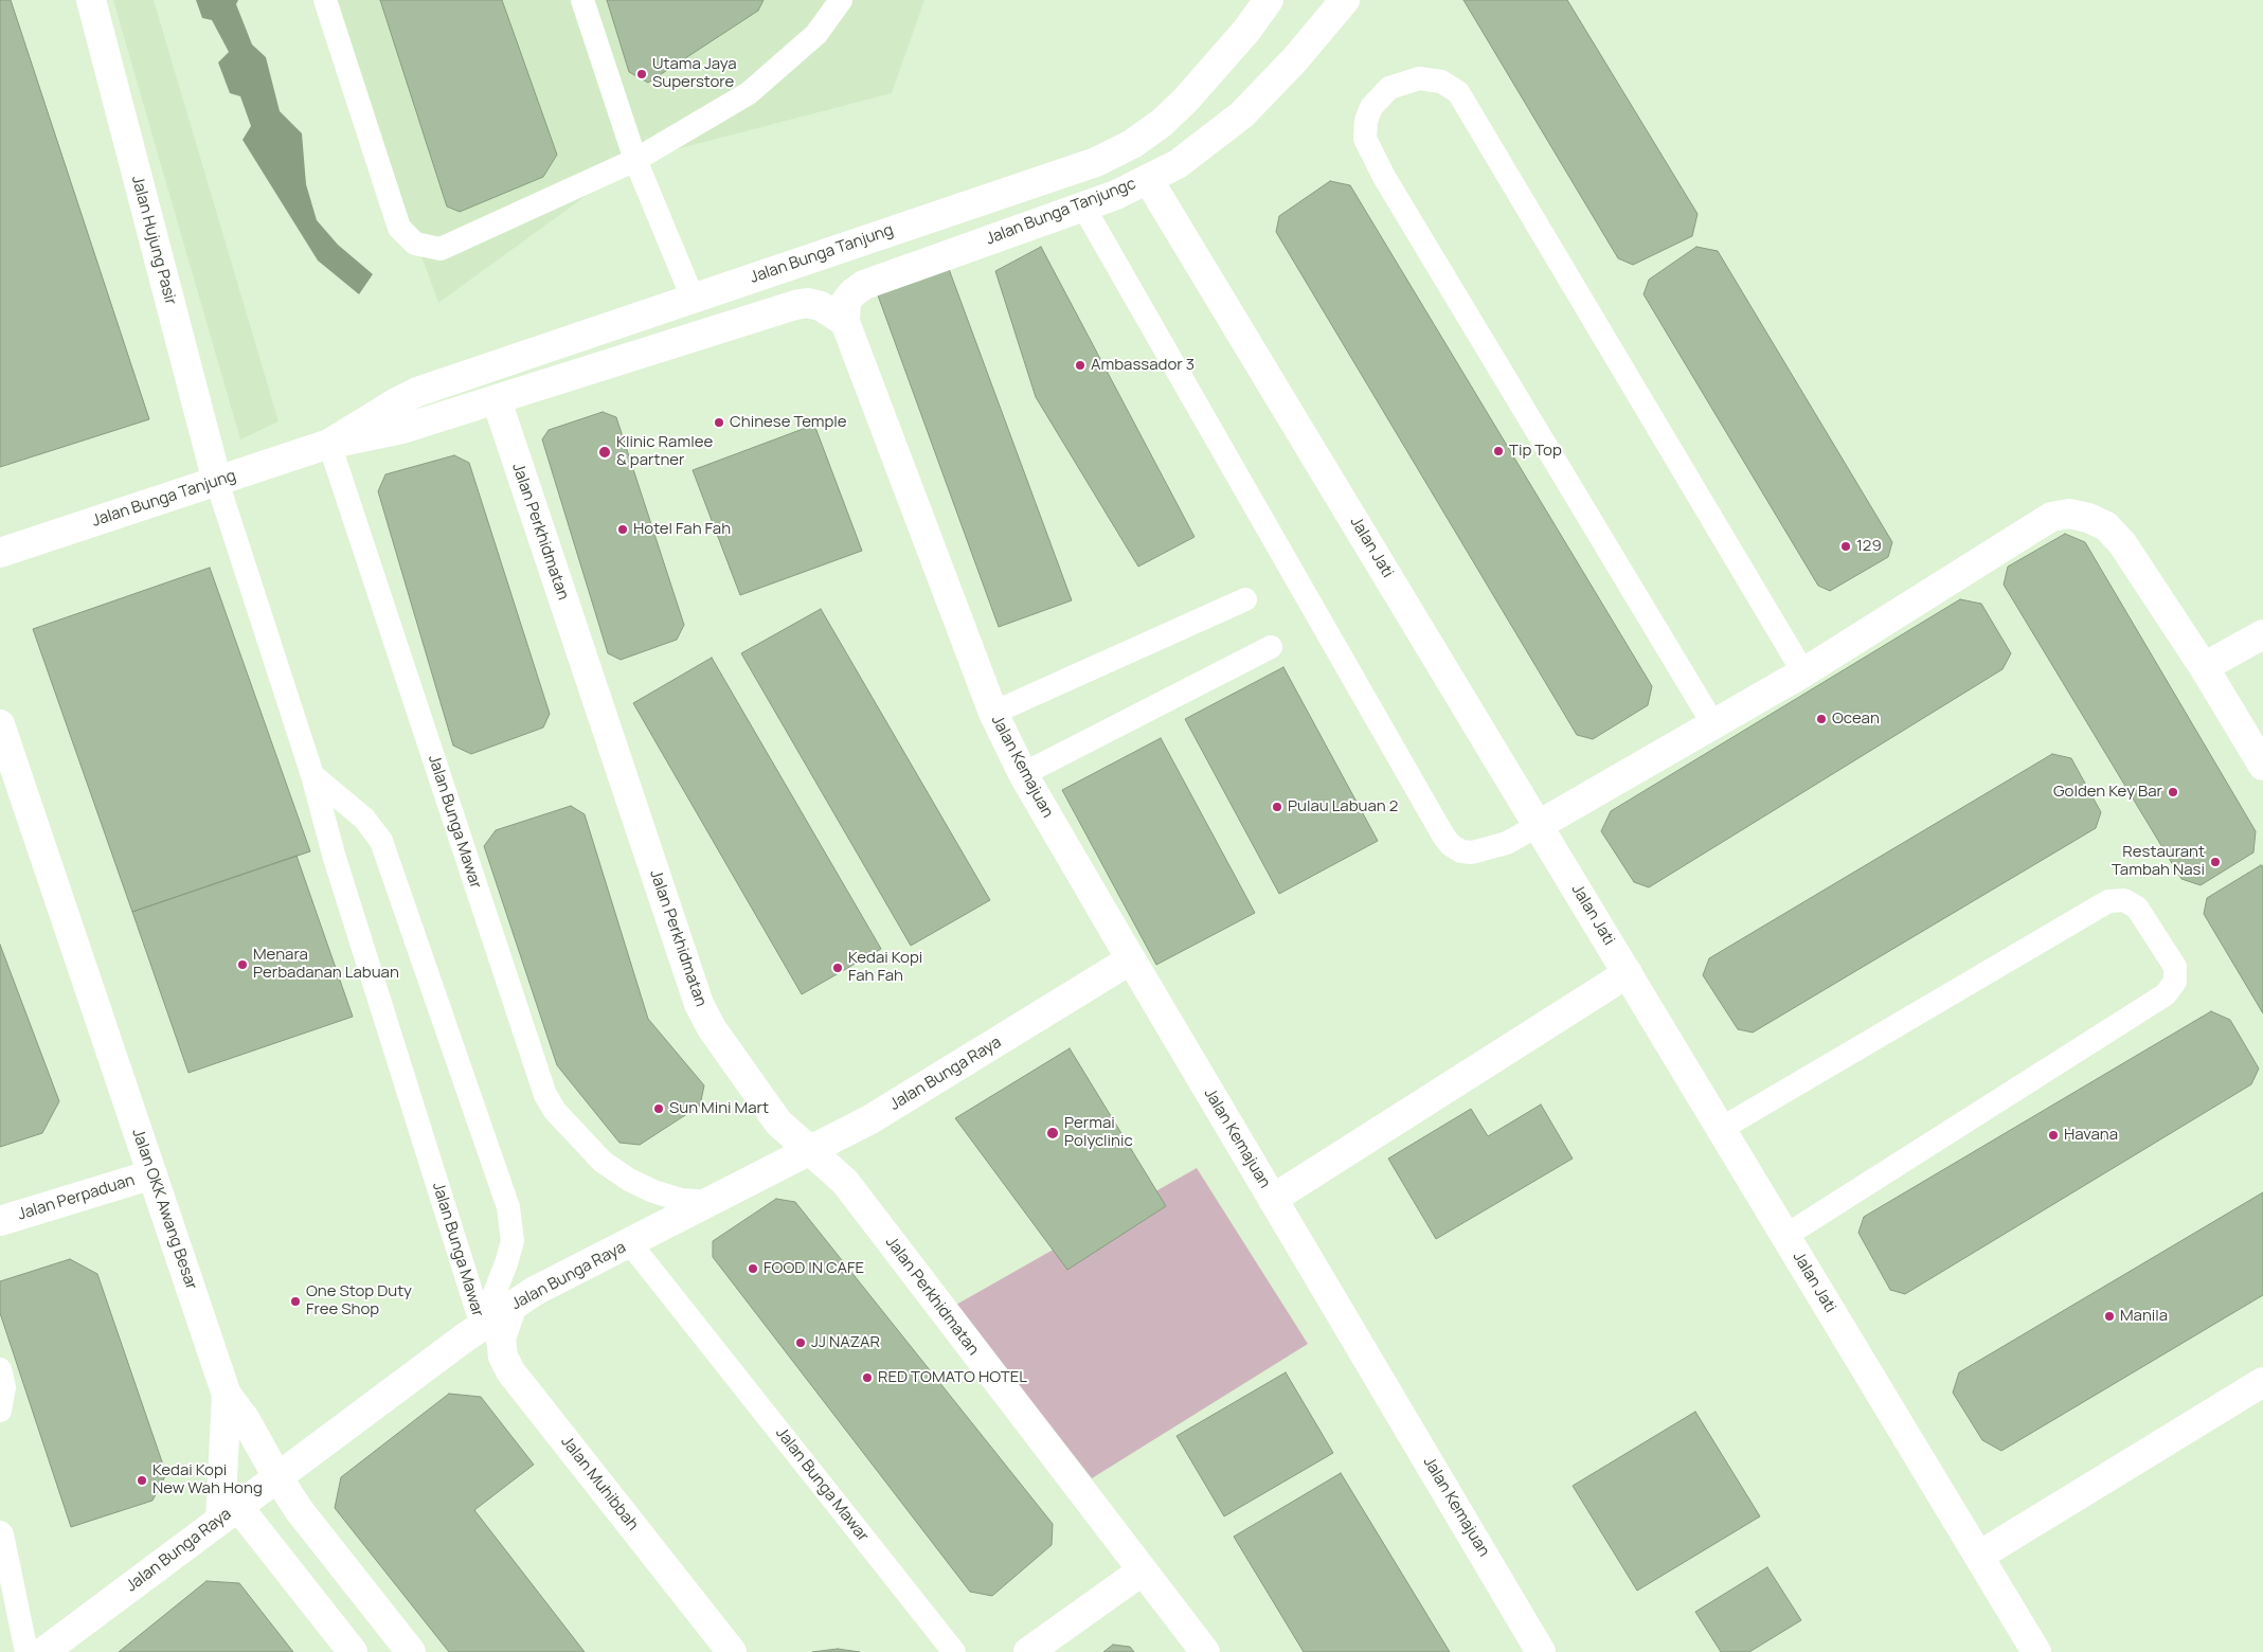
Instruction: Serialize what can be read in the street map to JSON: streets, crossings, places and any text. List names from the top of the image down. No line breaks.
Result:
{"streets":{"street":["Jalan Bunga Tanjungc","Jalan Hujung Pasir","Jalan Bunga Tanjung","Jalan Perkhidmatan","Jalan Jati","Jalan Kemajuan","Jalan Bunga Raya","Jalan Perpaduan","Jalan OKK Awang Besar","Jalan Muhibbah"],"lane":["Jalan Bunga Mawar"]},"crossings":[["Jalan Bunga Tanjungc","Jalan Bunga Tanjung"],["Jalan Bunga Tanjungc","Jalan Jati"],["Jalan Bunga Tanjungc","Jalan Kemajuan"],["Jalan Hujung Pasir","Jalan Bunga Tanjung"],["Jalan Hujung Pasir","Jalan Bunga Mawar"],["Jalan Bunga Tanjung","Jalan Perkhidmatan"],["Jalan Bunga Tanjung","Jalan Kemajuan"],["Jalan Bunga Tanjung","Jalan Bunga Mawar"],["Jalan Perkhidmatan","Jalan Bunga Raya"],["Jalan Jati","Jalan Kemajuan"],["Jalan Kemajuan","Jalan Bunga Raya"],["Jalan Bunga Mawar","Jalan Bunga Raya"],["Jalan Bunga Raya","Jalan OKK Awang Besar"],["Jalan Bunga Raya","Jalan Muhibbah"],["Jalan Perpaduan","Jalan OKK Awang Besar"]],"places":["Utama Jaya Superstore","Ambassador 3","Chinese Temple","Tip Top","Klinic Ramlee & partner","Hotel Fah Fah","129","Ocean","Golden Key Bar","Pulau Labuan 2","Restaurant Tambah Nasi","Menara Perbadanan Labuan","Kedai Kopi Fah Fah","Sun Mini Mart","Permai Polyclinic","Havana","FOOD IN CAFE","One Stop Duty Free Shop","Manila","JJ NAZAR","RED TOMATO HOTEL","Kedai Kopi New Wah Hong"]}
